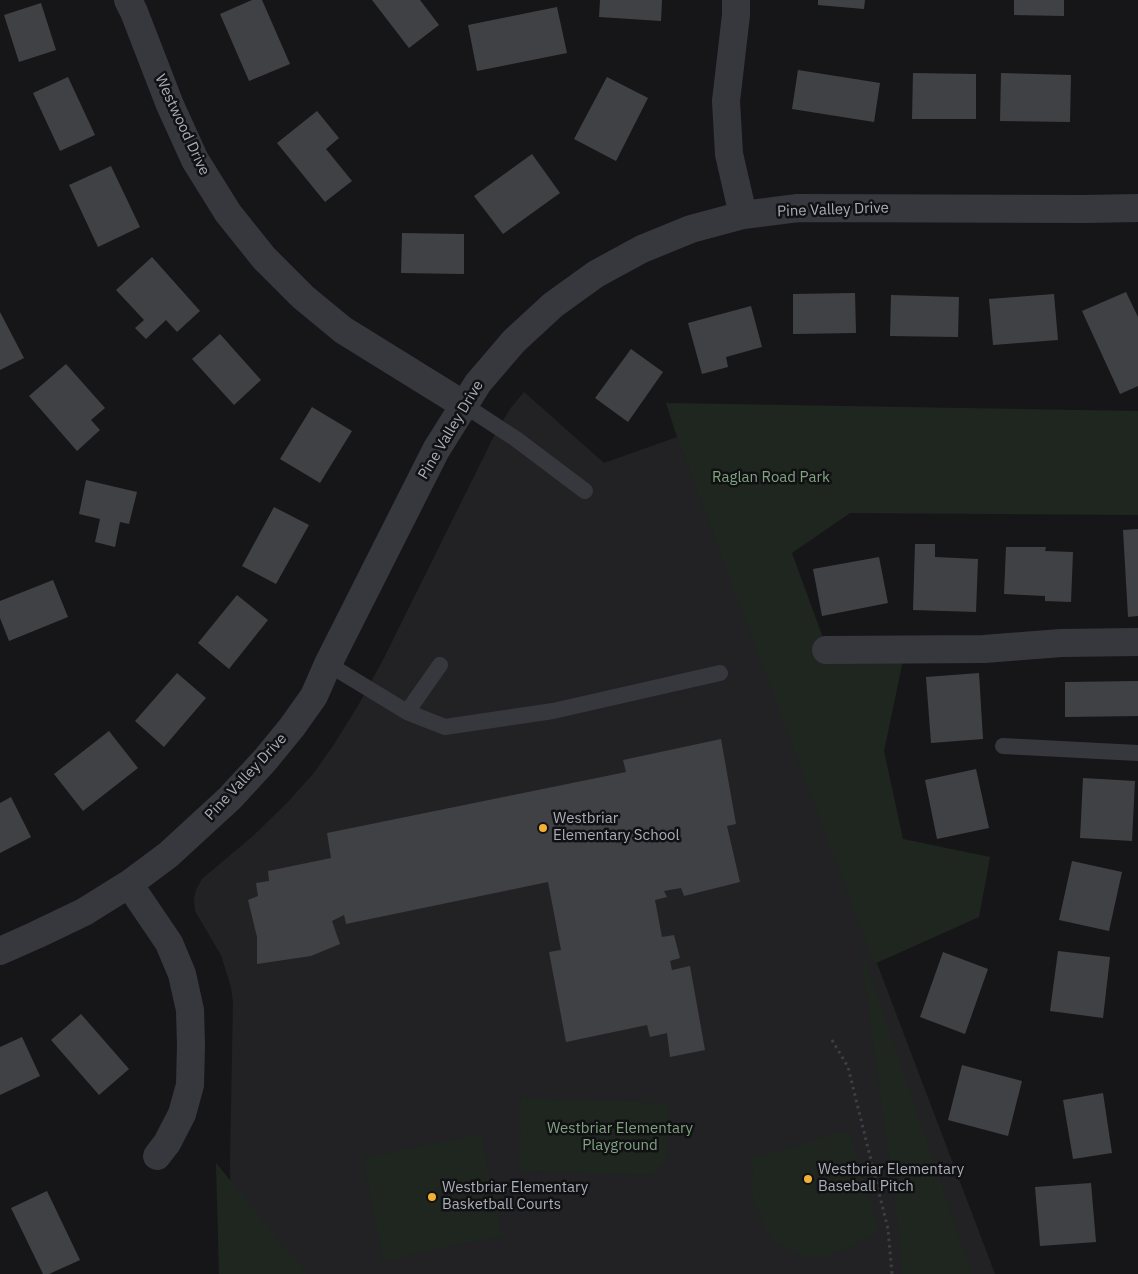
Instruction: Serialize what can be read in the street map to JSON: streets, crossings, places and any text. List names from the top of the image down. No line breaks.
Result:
{"streets":{"street":["Westwood Drive","Pine Valley Drive"]},"crossings":[["Westwood Drive","Pine Valley Drive"]],"parks":["Raglan Road Park","Westbriar Elementary Playground"],"places":["Westbriar Elementary School","Westbriar Elementary Baseball Pitch","Westbriar Elementary Basketball Courts"]}
